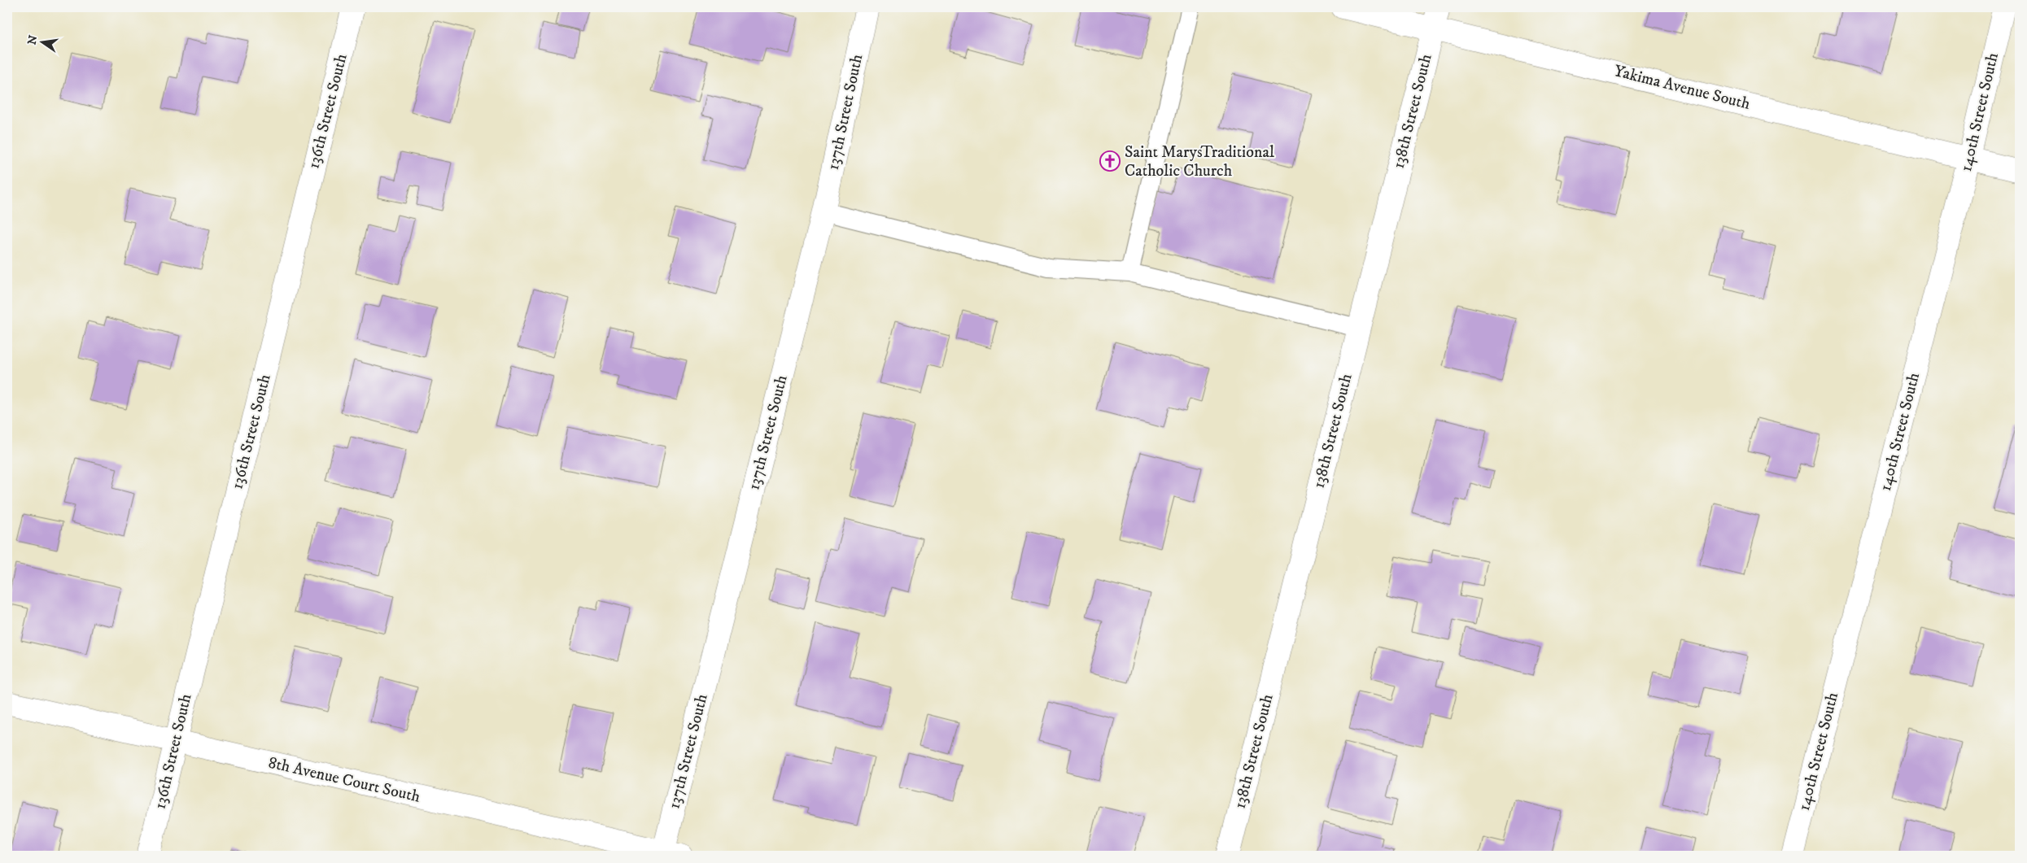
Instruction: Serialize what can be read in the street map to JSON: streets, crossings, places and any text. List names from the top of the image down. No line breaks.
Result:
{"streets":{"street":["Yakima Avenue South","136th Street South","138th Street South","137th Street South","140th Street South","8th Avenue Court South"]},"crossings":[["Yakima Avenue South","138th Street South"],["Yakima Avenue South","140th Street South"],["136th Street South","8th Avenue Court South"],["137th Street South","8th Avenue Court South"]],"places":{"church":["Saint MarysTraditional Catholic Church"]},"north":"left"}
